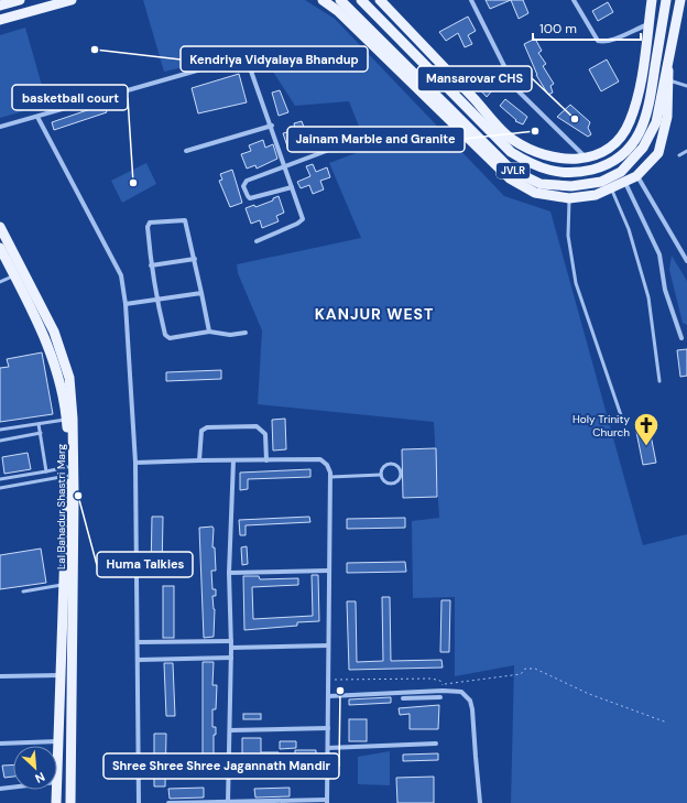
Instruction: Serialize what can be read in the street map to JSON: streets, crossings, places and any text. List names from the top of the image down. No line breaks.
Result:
{"streets":{"main road":["JVLR","Lal Bahadur Shastri Marg"]},"districts":["KANJUR WEST"],"places":{"other":["Kendriya Vidyalaya Bhandup","Mansarovar CHS","Jainam Marble and Granite","basketball court","Huma Talkies","Shree Shree Shree Jagannath Mandir"],"church":["Holy Trinity Church"]},"scale_bar":"100 m","north":"bottom right"}
